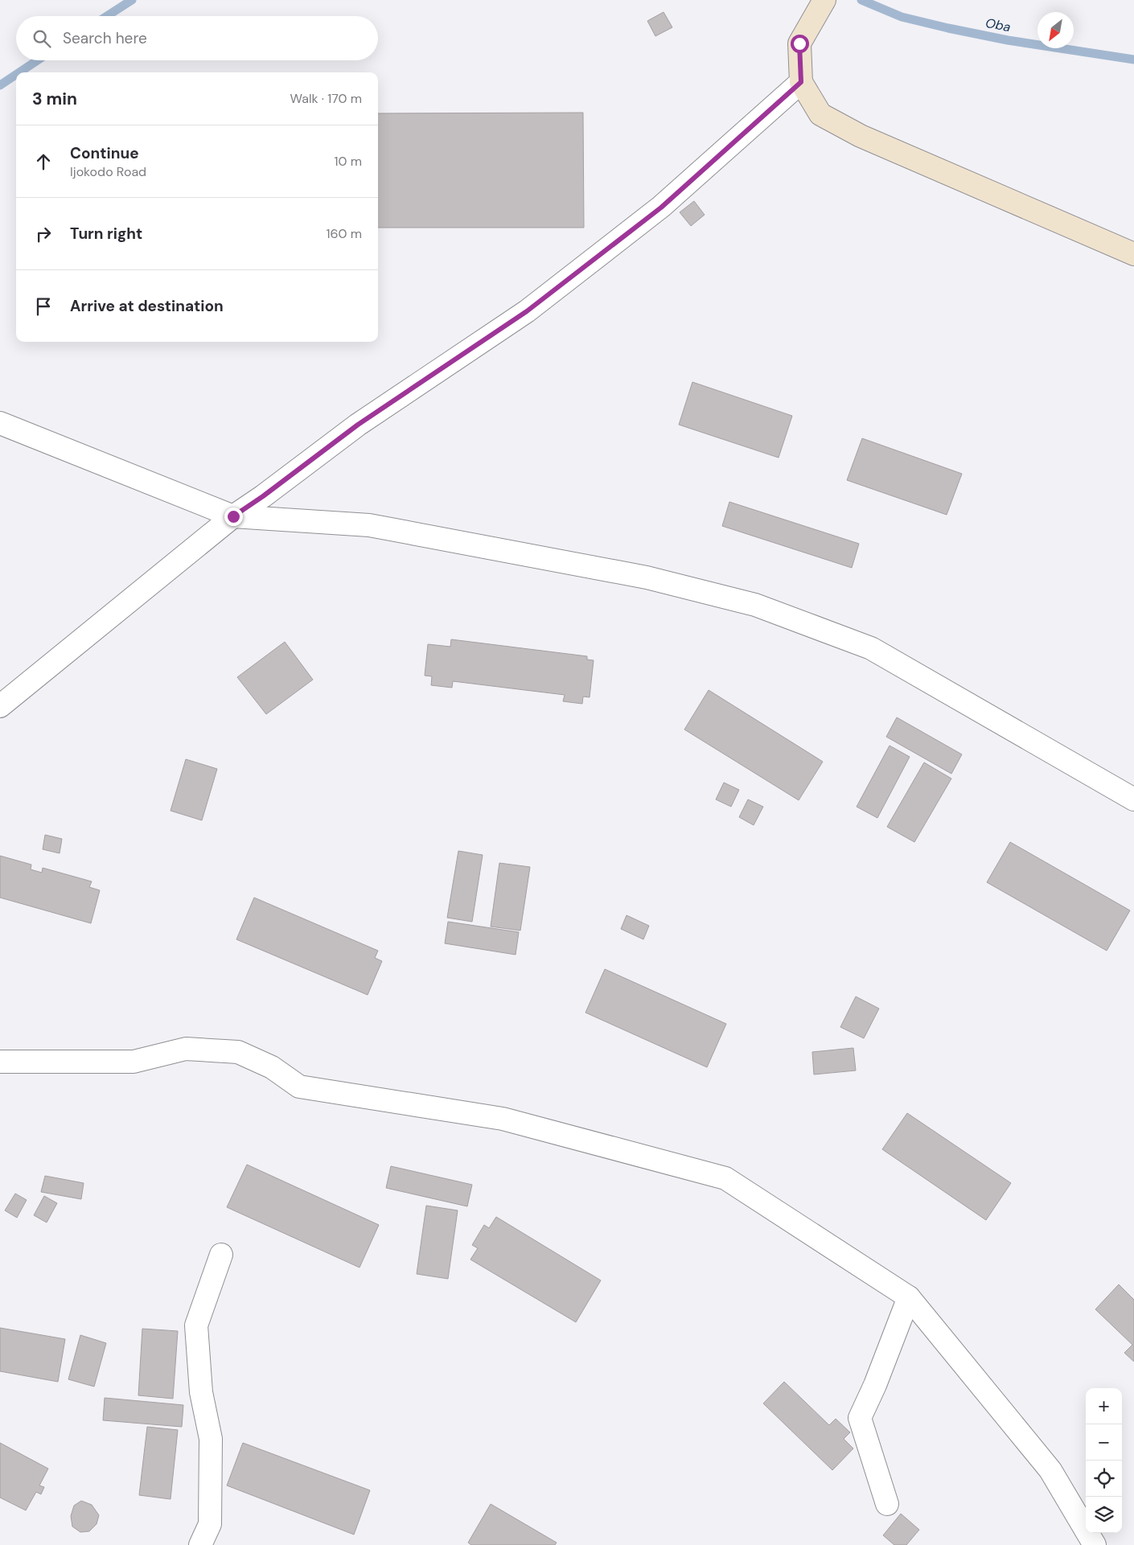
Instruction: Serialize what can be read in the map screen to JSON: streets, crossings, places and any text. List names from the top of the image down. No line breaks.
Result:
{"water":["Oba"],"north":"bottom left","page":{"search":"Search here","heading":["3 min","Walk · 170 m"],"list":[["Continue","Ijokodo Road","10 m"],["Turn right","160 m"],"Arrive at destination"],"map_buttons":["+","−"]}}
